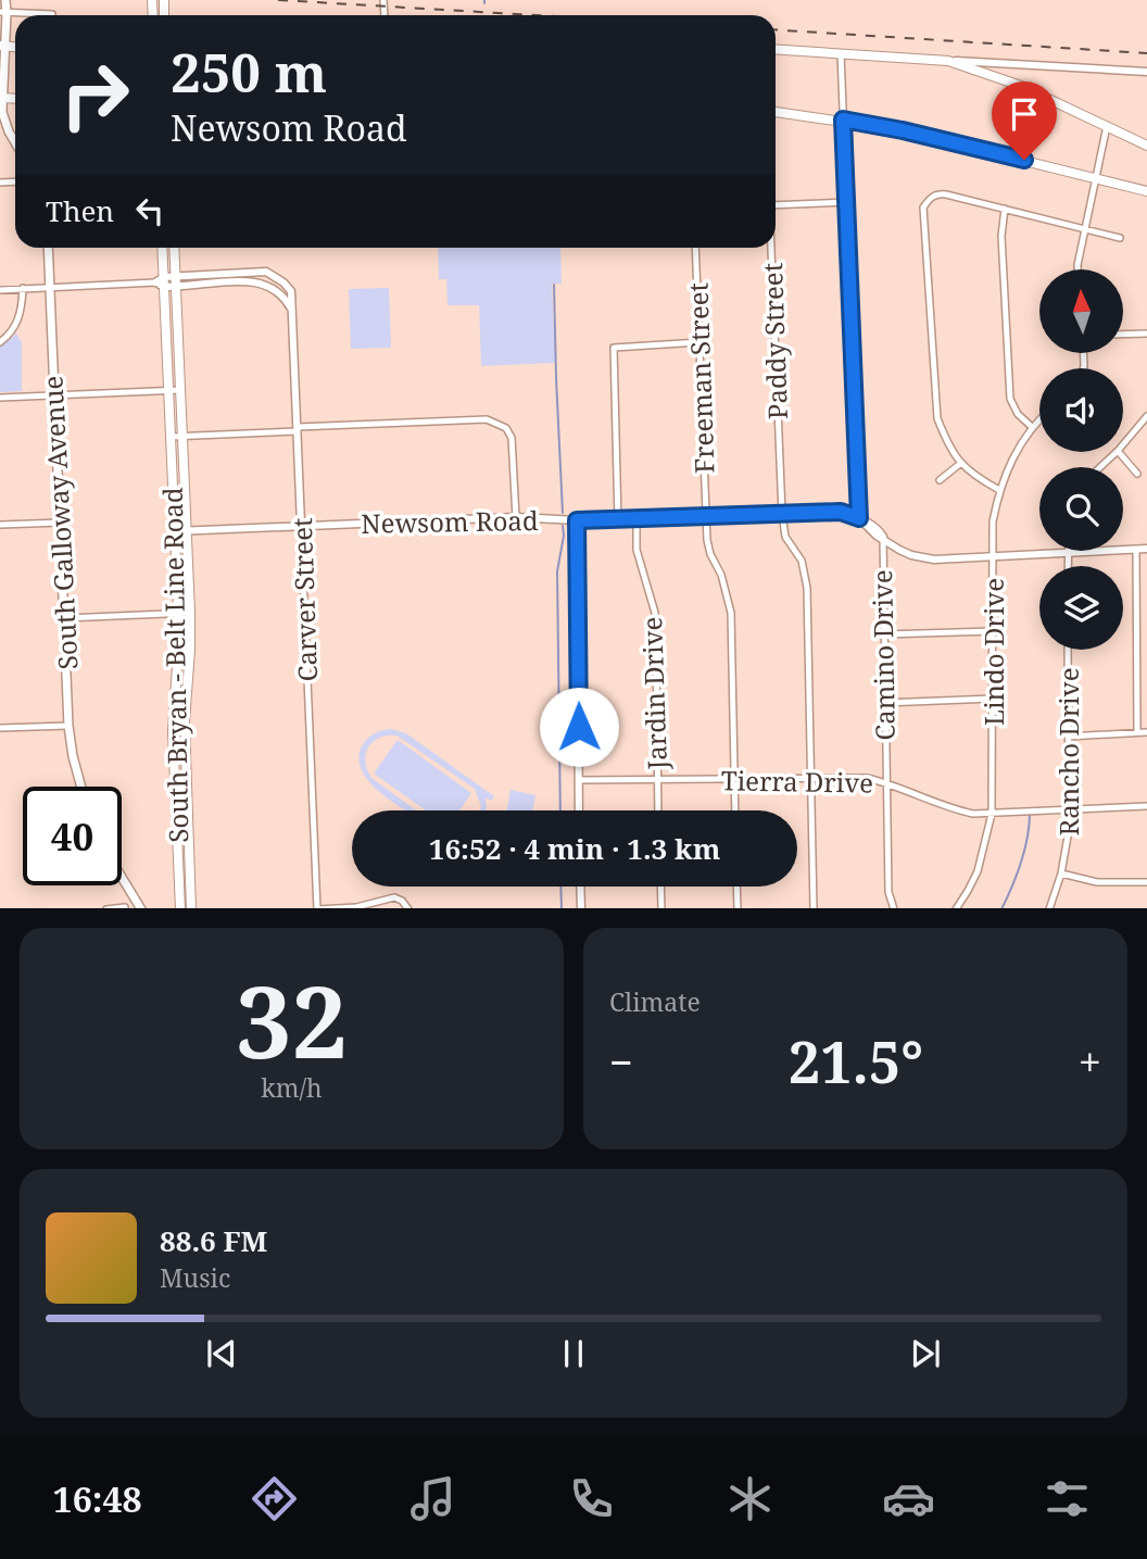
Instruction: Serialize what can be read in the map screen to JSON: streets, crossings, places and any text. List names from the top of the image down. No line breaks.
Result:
{"streets":{"main road":["South Galloway Avenue","South Bryan - Belt Line Road"],"street":["Paddy Street","Freeman Street","Newsom Road","Carver Street","Lindo Drive","Camino Drive","Jardin Drive","Rancho Drive","Tierra Drive"]},"crossings":[["Paddy Street","Newsom Road"],["Paddy Street","Tierra Drive"],["Freeman Street","Newsom Road"],["Freeman Street","Tierra Drive"],["Newsom Road","Carver Street"],["Newsom Road","Lindo Drive"],["Newsom Road","Camino Drive"],["Newsom Road","South Bryan - Belt Line Road"],["Newsom Road","Jardin Drive"],["Carver Street","South Bryan - Belt Line Road"],["Lindo Drive","Tierra Drive"],["Camino Drive","Tierra Drive"],["Jardin Drive","Tierra Drive"],["Rancho Drive","Tierra Drive"]],"north":"top","page":{"turn":["250 m","Newsom Road"],"then":"Then","limit":"40","trip":"16:52 · 4 min · 1.3 km","tile":[["32","km/h"],"Climate"],"heat":["−","21.5°","+"],"song":["88.6 FM","Music"],"tabs":"16:48"}}
